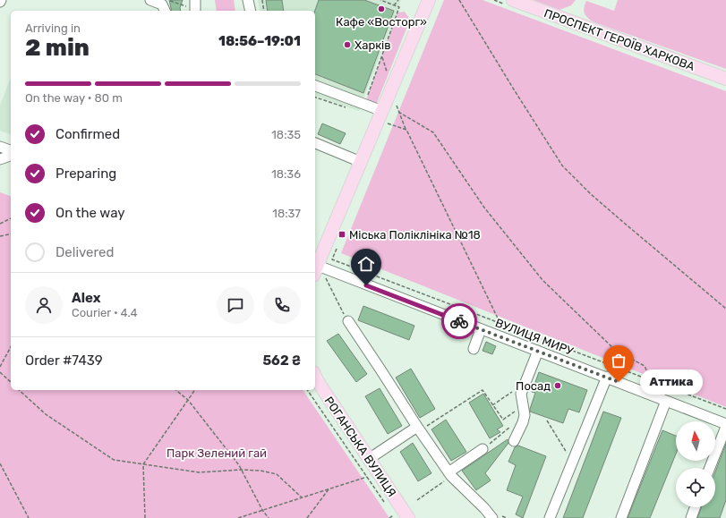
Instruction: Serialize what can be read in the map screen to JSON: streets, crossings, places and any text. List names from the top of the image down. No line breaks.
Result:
{"streets":{"main road":["ПРОСПЕКТ ГЕРОЇВ ХАРКОВА","РОГАНСЬКА ВУЛИЦЯ"],"street":["ВУЛИЦЯ МИРУ"]},"parks":["Парк Зелений гай"],"places":{"other":["Кафе «Восторг»","Харків","Аттика","Посад"],"transit":["Міська Поліклініка №18"]},"north":"top","page":{"heading":["2 min","Arriving in","18:56–19:01"],"panel":["Alex","Courier · 4.4","Order #7439","562 ₴"],"bar":"On the way · 80 m","list":[["Confirmed","18:35"],["Preparing","18:36"],["On the way","18:37"],"Delivered"],"bubble":"Аттика"}}
